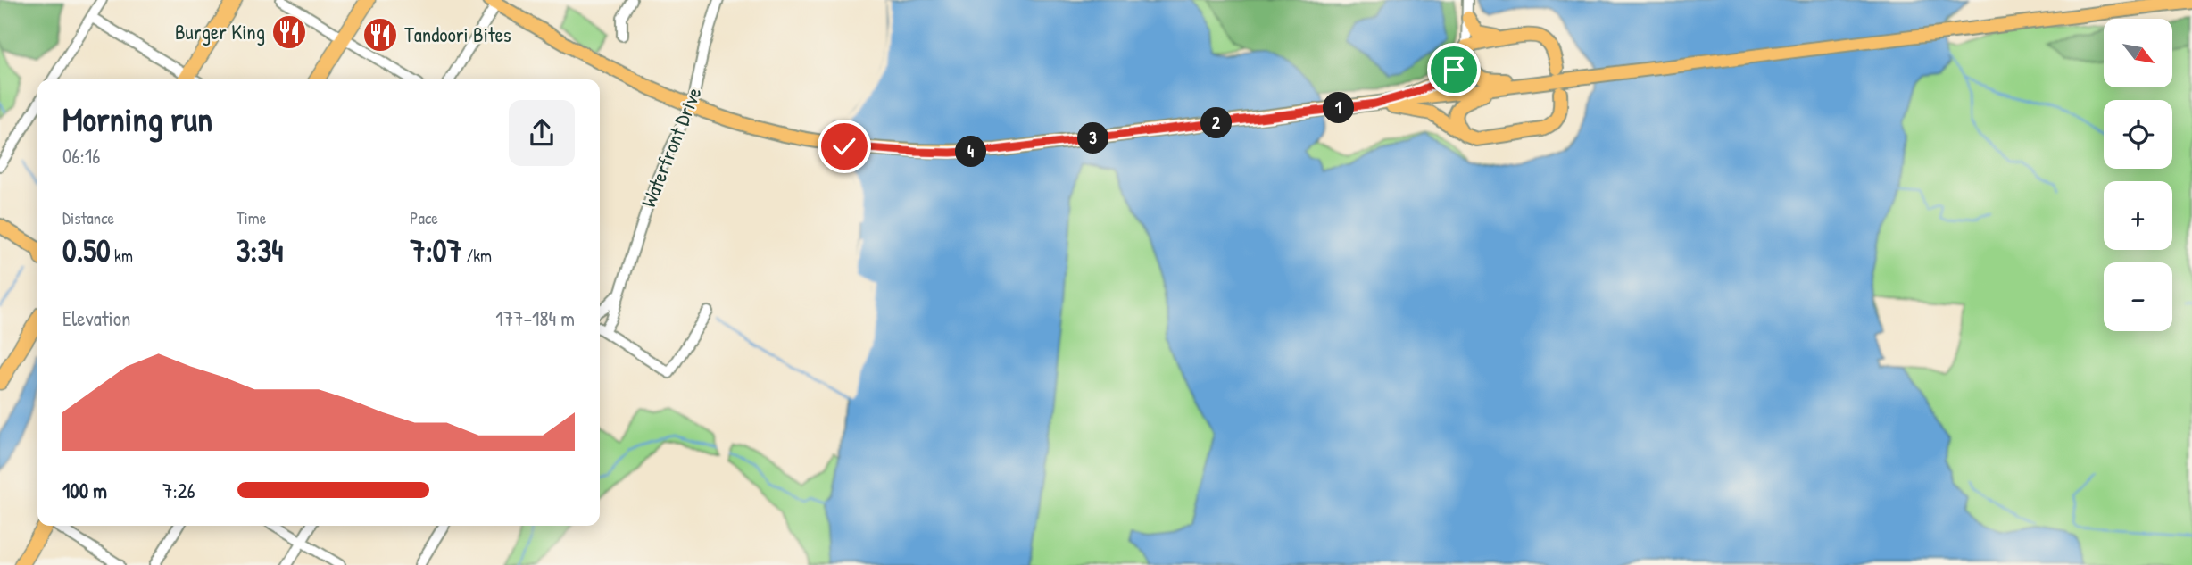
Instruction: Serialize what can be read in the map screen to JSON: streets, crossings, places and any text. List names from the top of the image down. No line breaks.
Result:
{"streets":{"street":["Waterfront Drive"]},"places":{"restaurant":["Burger King","Tandoori Bites"]},"north":"bottom right","page":{"map_buttons":["+","−"],"heading":["Morning run","06:16"],"pins":["1","2","3","4"],"stats":[["Distance","0.50 km"],["Time","3:34"],["Pace","7:07 /km"]],"chart":["Elevation","177–184 m"],"list":[{"name":"100 m","note":"7:26"}]}}
